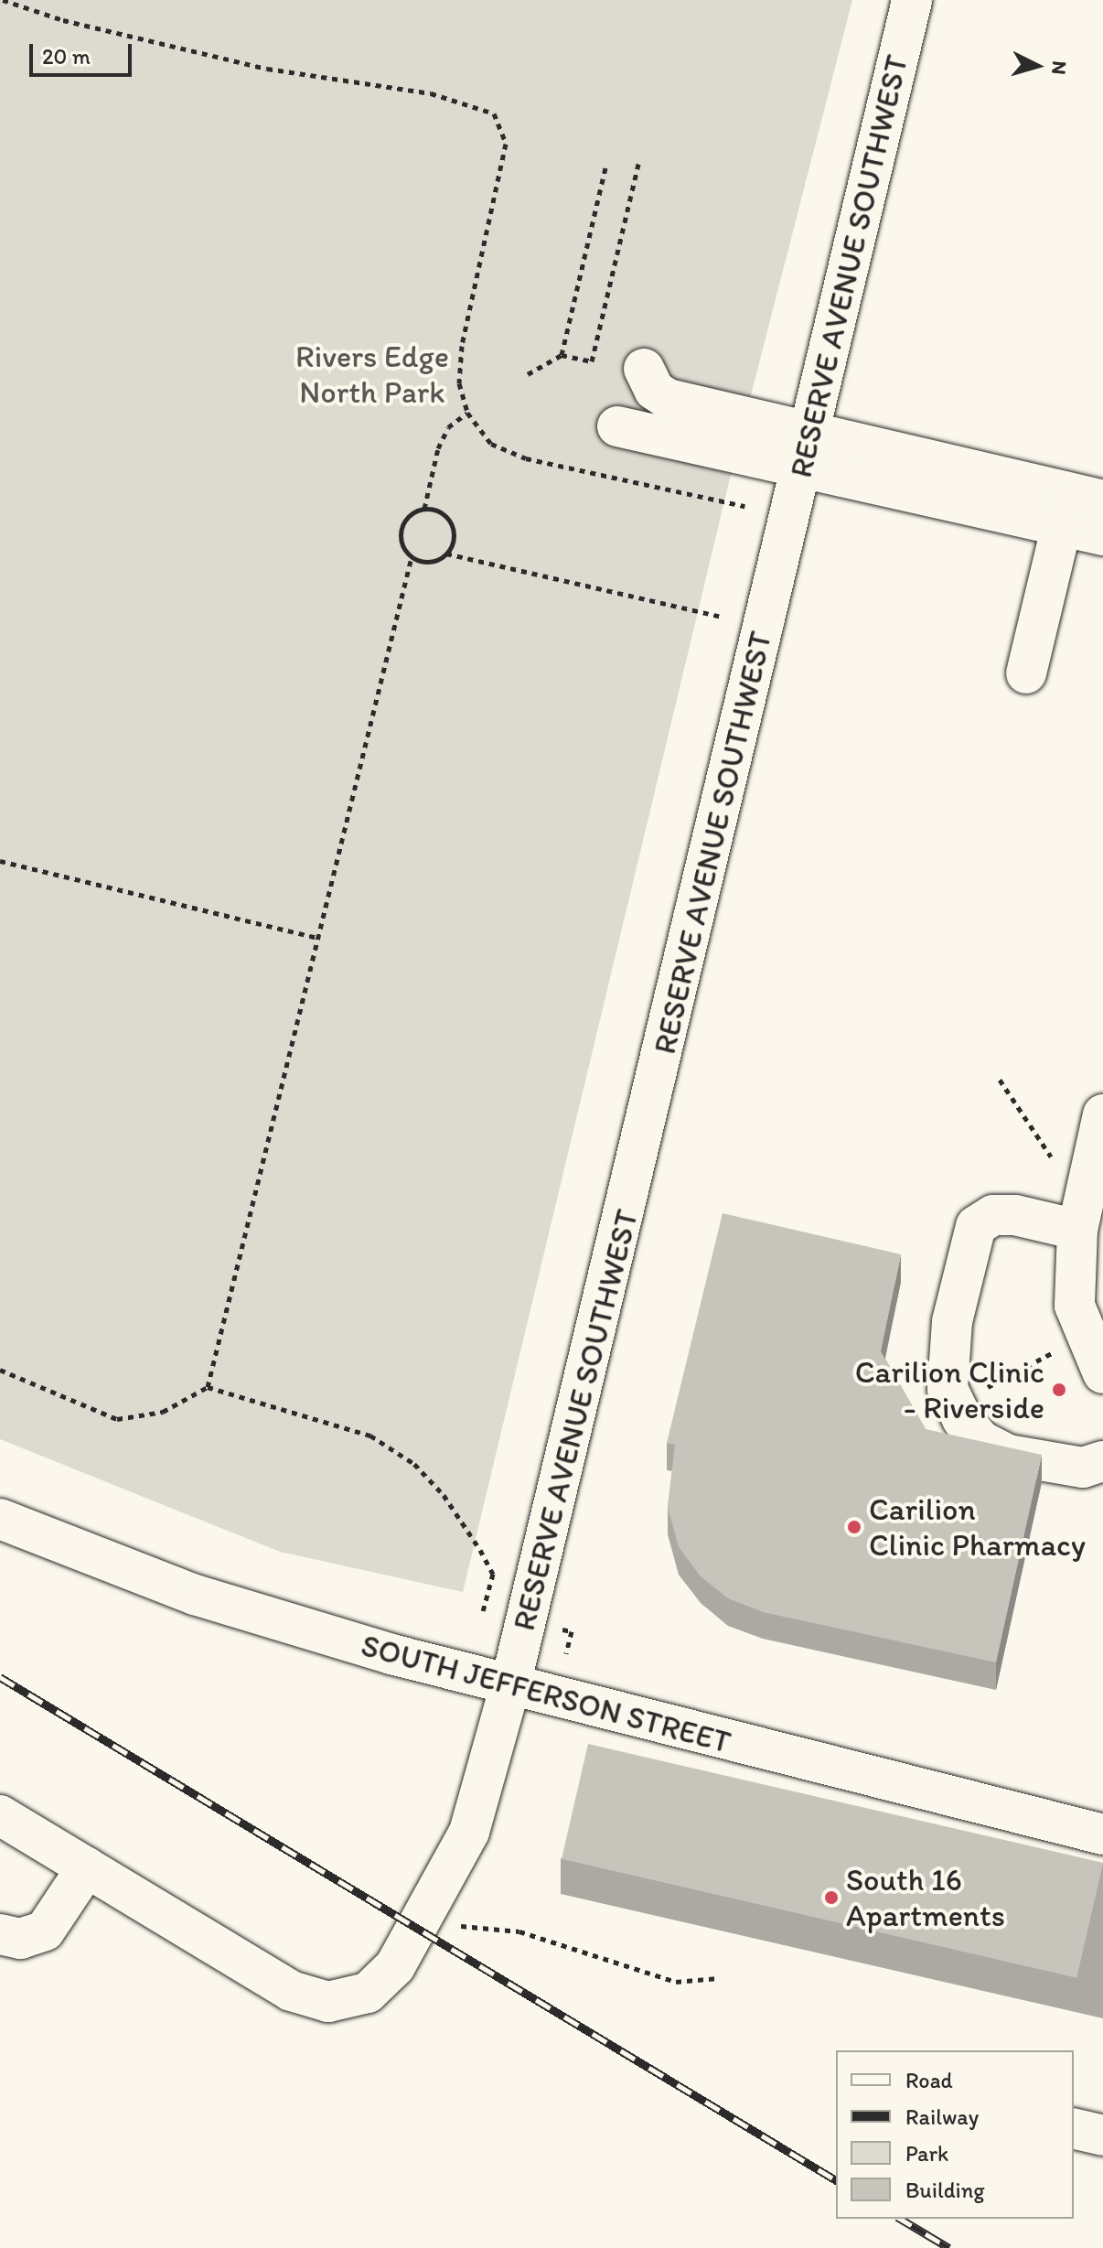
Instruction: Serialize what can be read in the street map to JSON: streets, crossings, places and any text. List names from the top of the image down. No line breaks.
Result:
{"streets":{"main road":["RESERVE AVENUE SOUTHWEST","SOUTH JEFFERSON STREET"]},"crossings":[["RESERVE AVENUE SOUTHWEST","SOUTH JEFFERSON STREET"]],"parks":["Rivers Edge North Park"],"places":["Carilion Clinic - Riverside","Carilion Clinic Pharmacy","South 16 Apartments"],"legend":["Road","Railway","Park","Building"],"scale_bar":"20 m","north":"right"}
